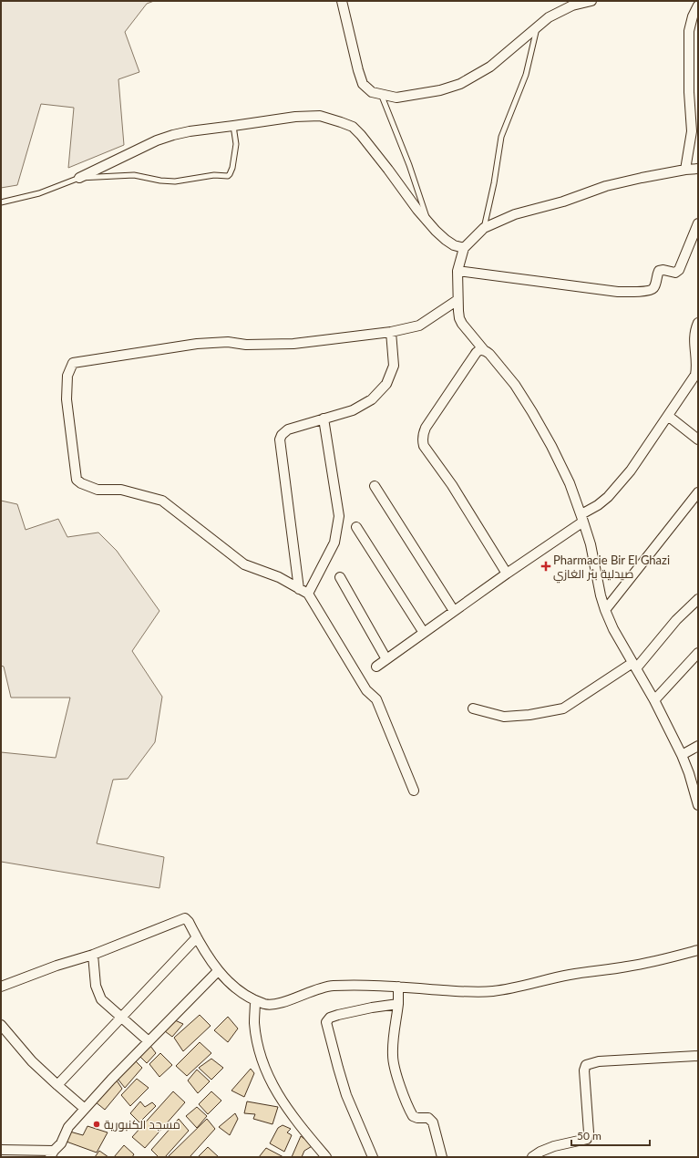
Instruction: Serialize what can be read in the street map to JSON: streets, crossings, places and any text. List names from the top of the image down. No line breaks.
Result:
{"places":{"health":["Pharmacie Bir El Ghazi صيدلية بئر الغازي"],"other":["مسجد الكنبورية"]},"scale_bar":"50 m"}
